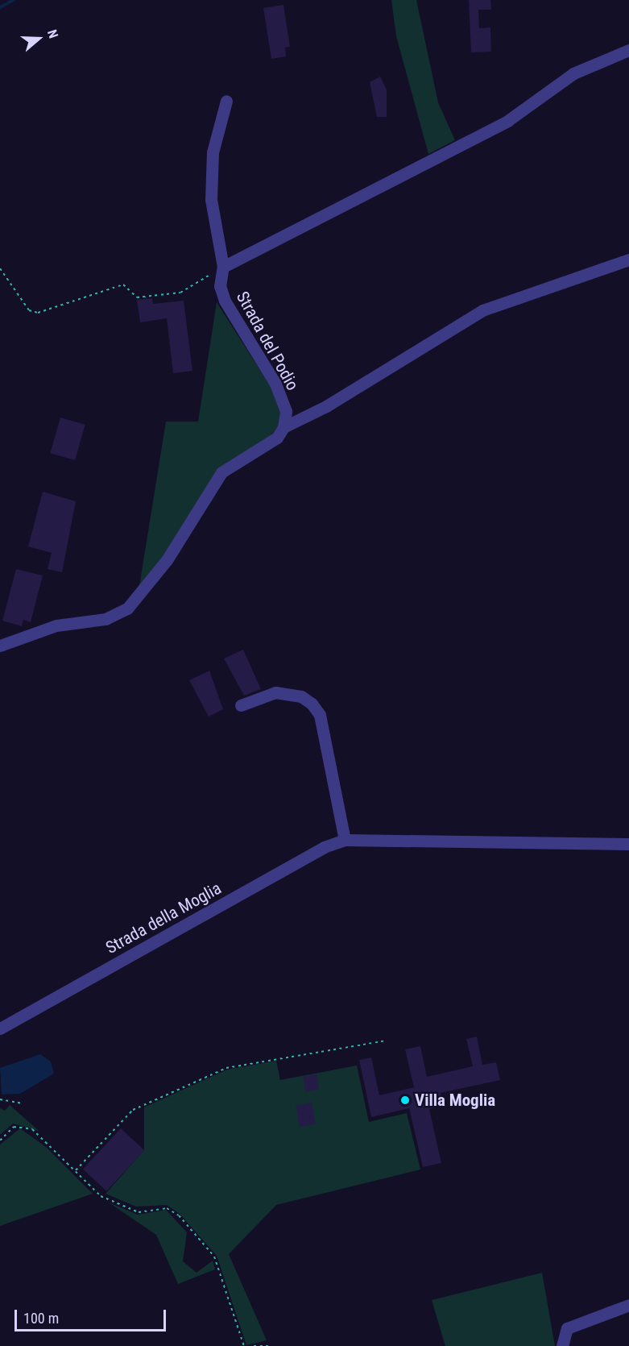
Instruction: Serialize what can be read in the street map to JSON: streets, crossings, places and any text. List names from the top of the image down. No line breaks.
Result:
{"streets":{"street":["Strada del Podio","Strada della Moglia"]},"places":["Villa Moglia"],"scale_bar":"100 m","north":"right"}
